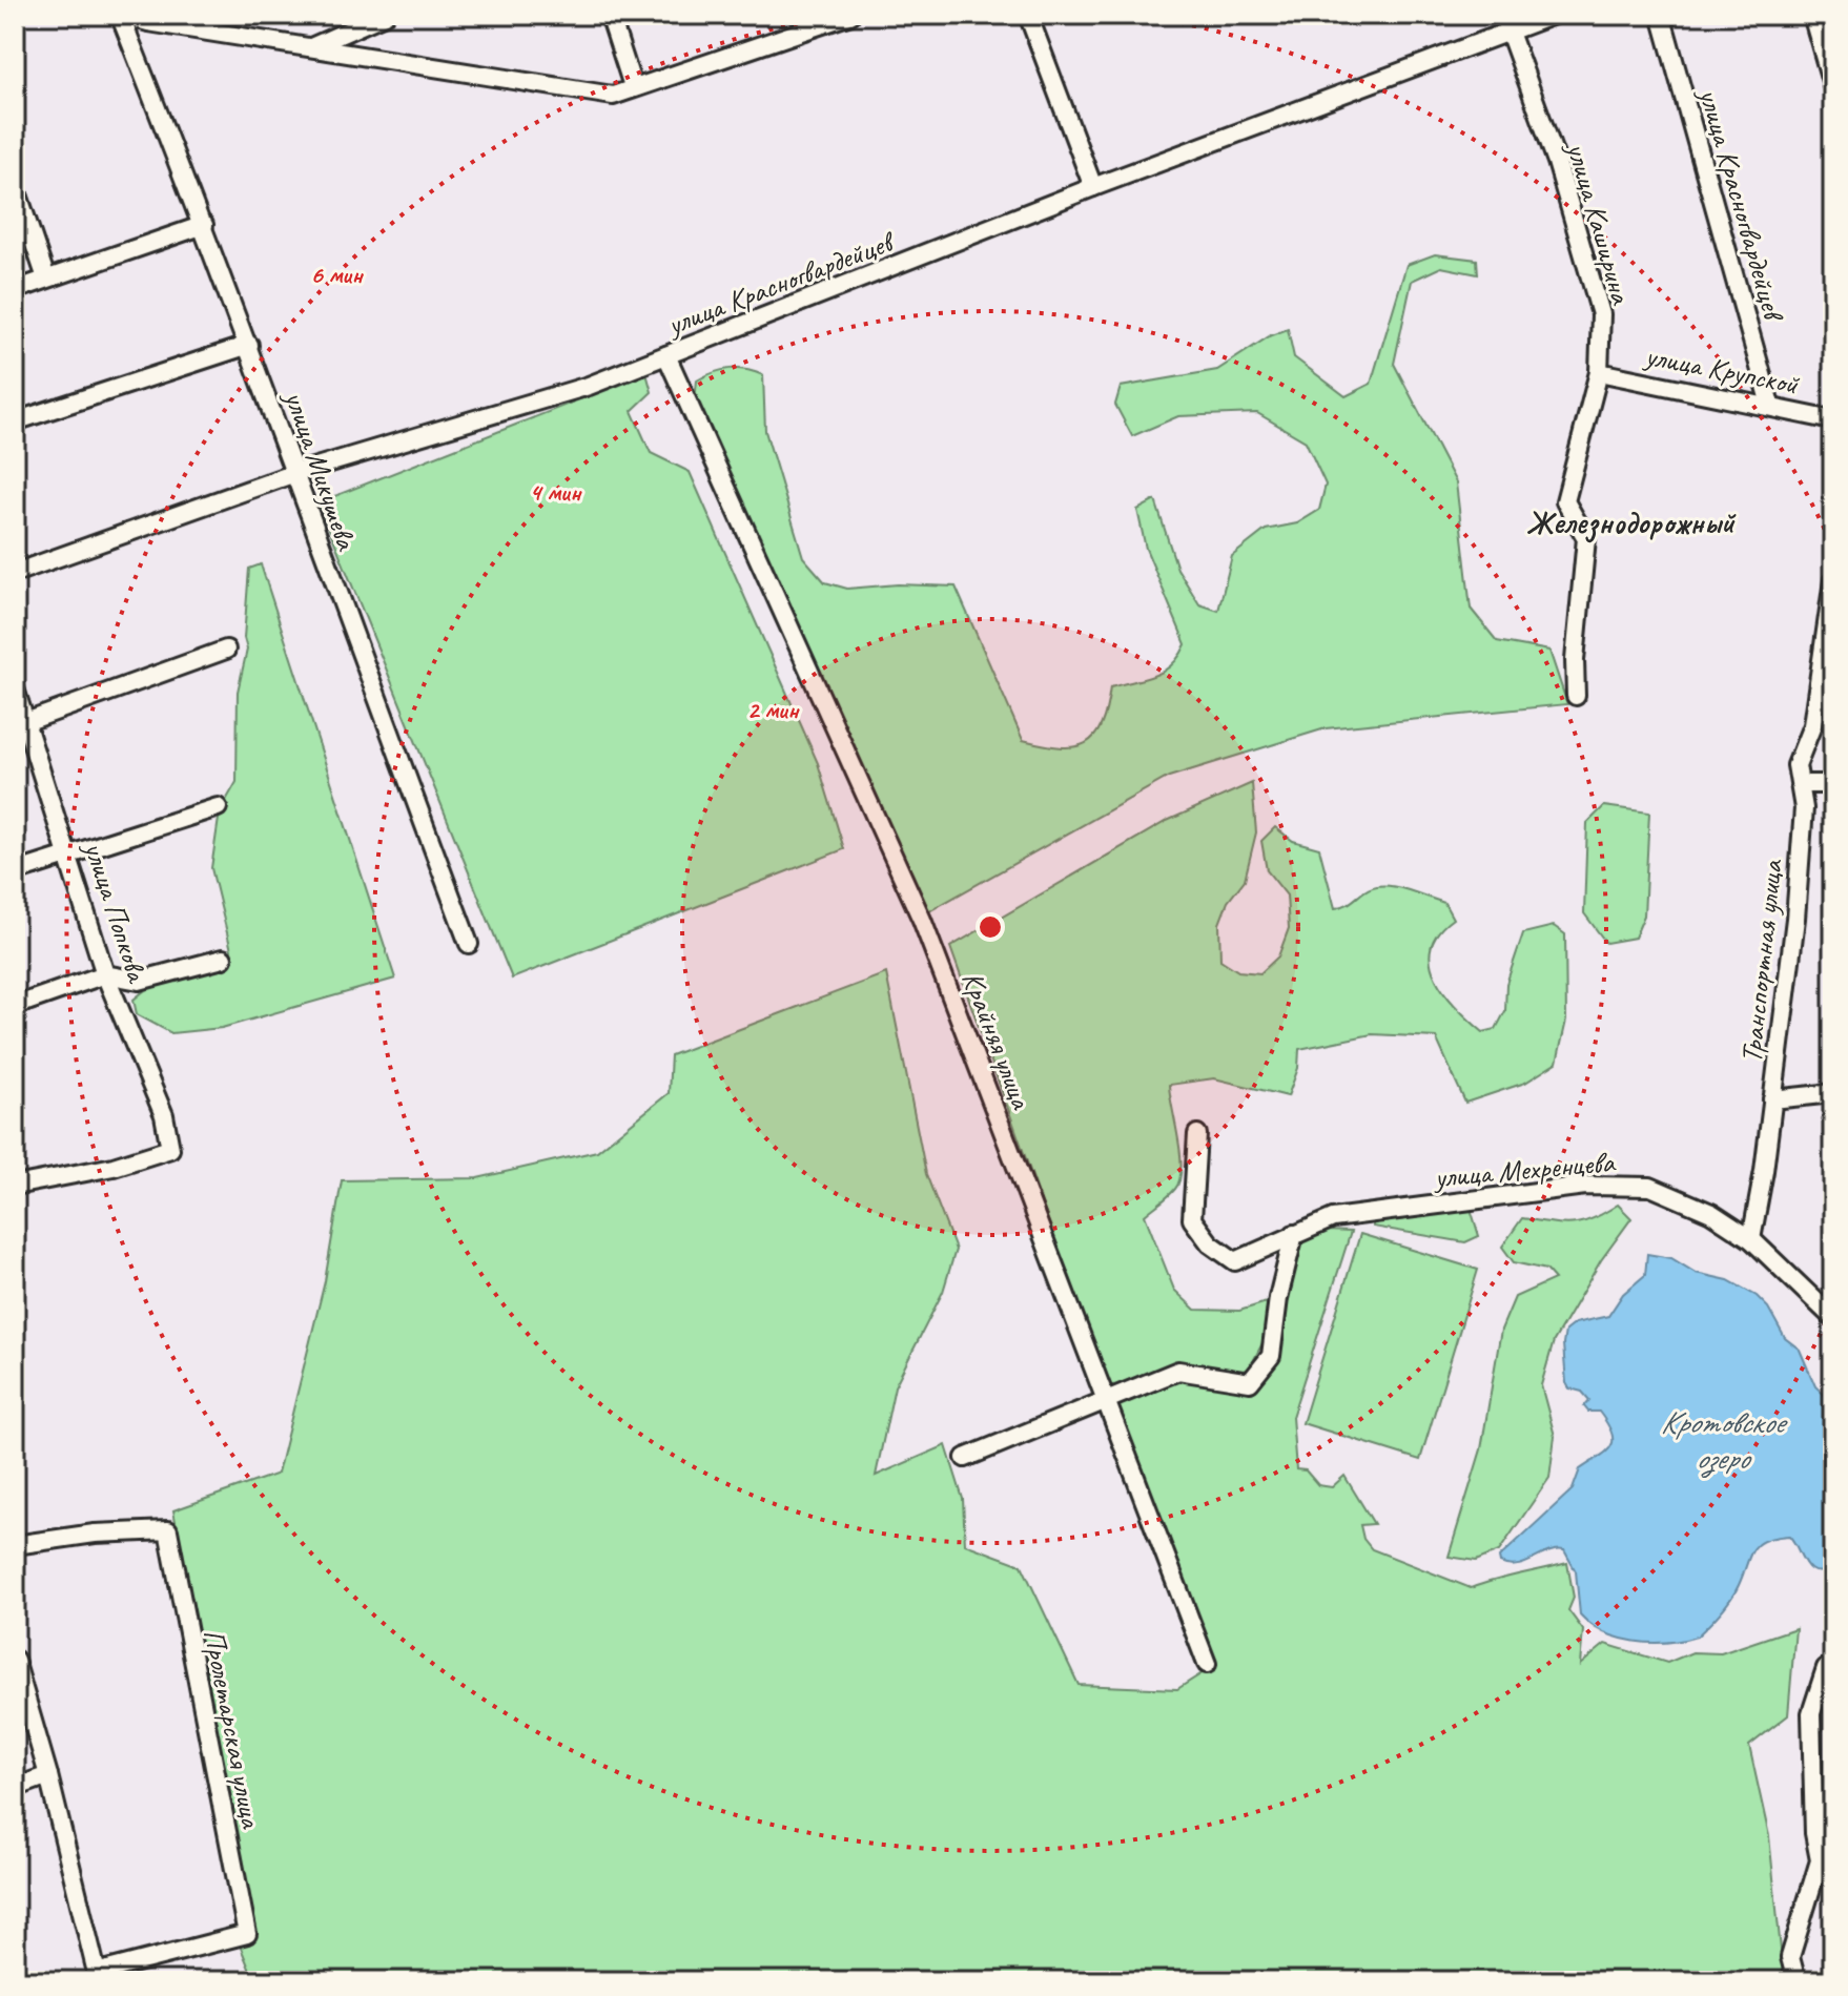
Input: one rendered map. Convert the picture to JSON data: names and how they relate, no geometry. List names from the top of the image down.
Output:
{
  "streets": {
    "street": [
      "улица Красногвардейцев",
      "улица Каширина",
      "улица Крупской",
      "улица Микушева",
      "улица Попкова",
      "Транспортная улица",
      "Крайняя улица",
      "улица Мехренцева",
      "Пролетарская улица"
    ]
  },
  "crossings": [
    ["улица Красногвардейцев", "улица Каширина"],
    ["улица Красногвардейцев", "улица Крупской"],
    ["улица Красногвардейцев", "улица Микушева"],
    ["улица Красногвардейцев", "Крайняя улица"],
    ["улица Каширина", "улица Крупской"],
    ["Транспортная улица", "улица Мехренцева"]
  ],
  "districts": ["Железнодорожный"],
  "water": ["Кротовское озеро"],
  "rings": ["6 мин", "4 мин", "2 мин"]
}
